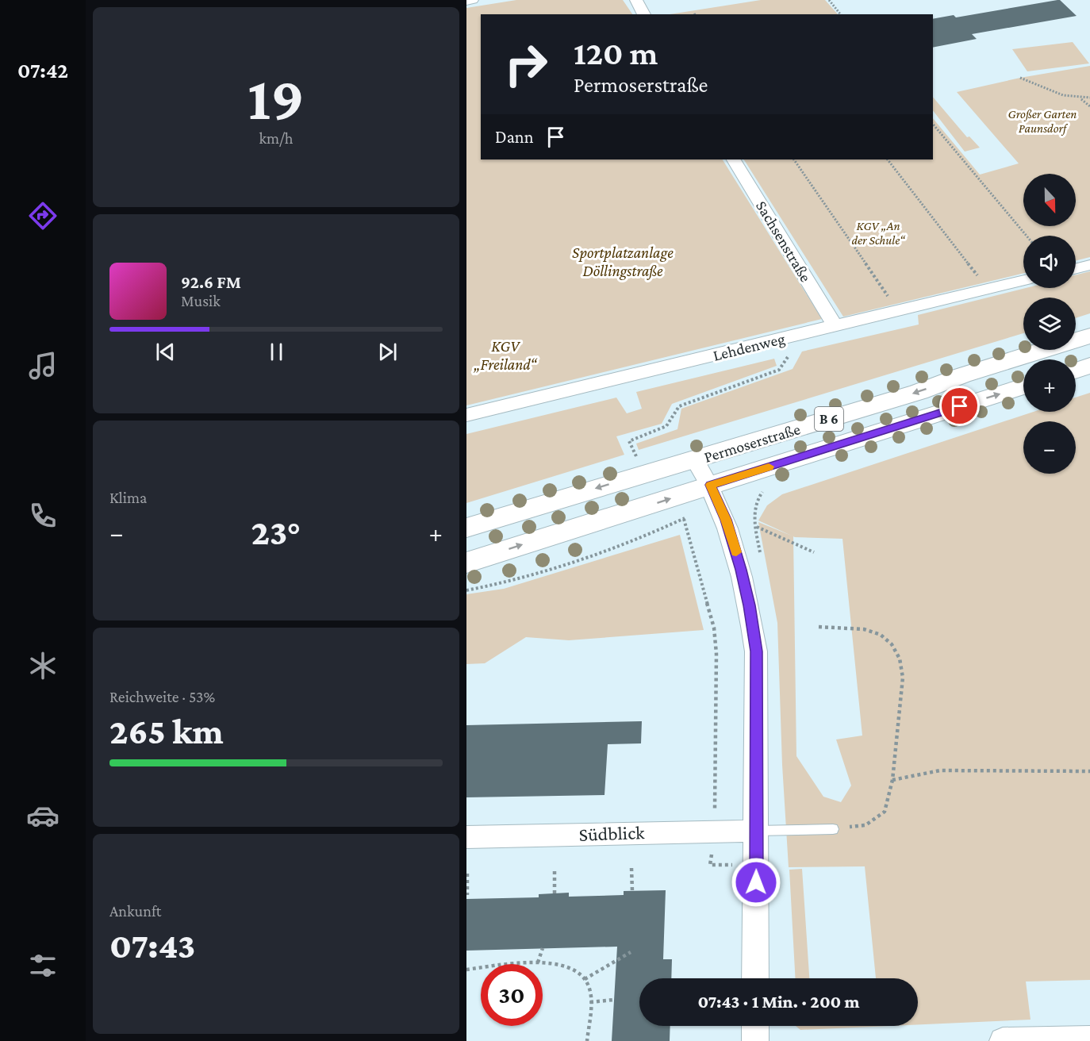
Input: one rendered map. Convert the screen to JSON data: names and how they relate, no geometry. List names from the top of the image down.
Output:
{
  "streets": {
    "main road": ["B 6", "Permoserstraße"],
    "street": ["Sachsenstraße", "Lehdenweg", "Südblick"]
  },
  "crossings": [
    ["Sachsenstraße", "Lehdenweg"]
  ],
  "parks": [
    "Großer Garten Paunsdorf",
    "KGV „An der Schule“",
    "Sportplatzanlage Döllingstraße",
    "KGV „Freiland“"
  ],
  "north": "bottom",
  "page": {
    "tabs": "07:42",
    "tile": [
      ["19", "km/h"],
      "Klima",
      ["Reichweite · 53%", "265 km"],
      ["Ankunft", "07:43"]
    ],
    "turn": ["120 m", "Permoserstraße"],
    "then": "Dann",
    "map_buttons": ["+", "−"],
    "song": ["92.6 FM", "Musik"],
    "heat": ["−", "23°", "+"],
    "limit": "30",
    "trip": "07:43 · 1 Min. · 200 m"
  }
}
